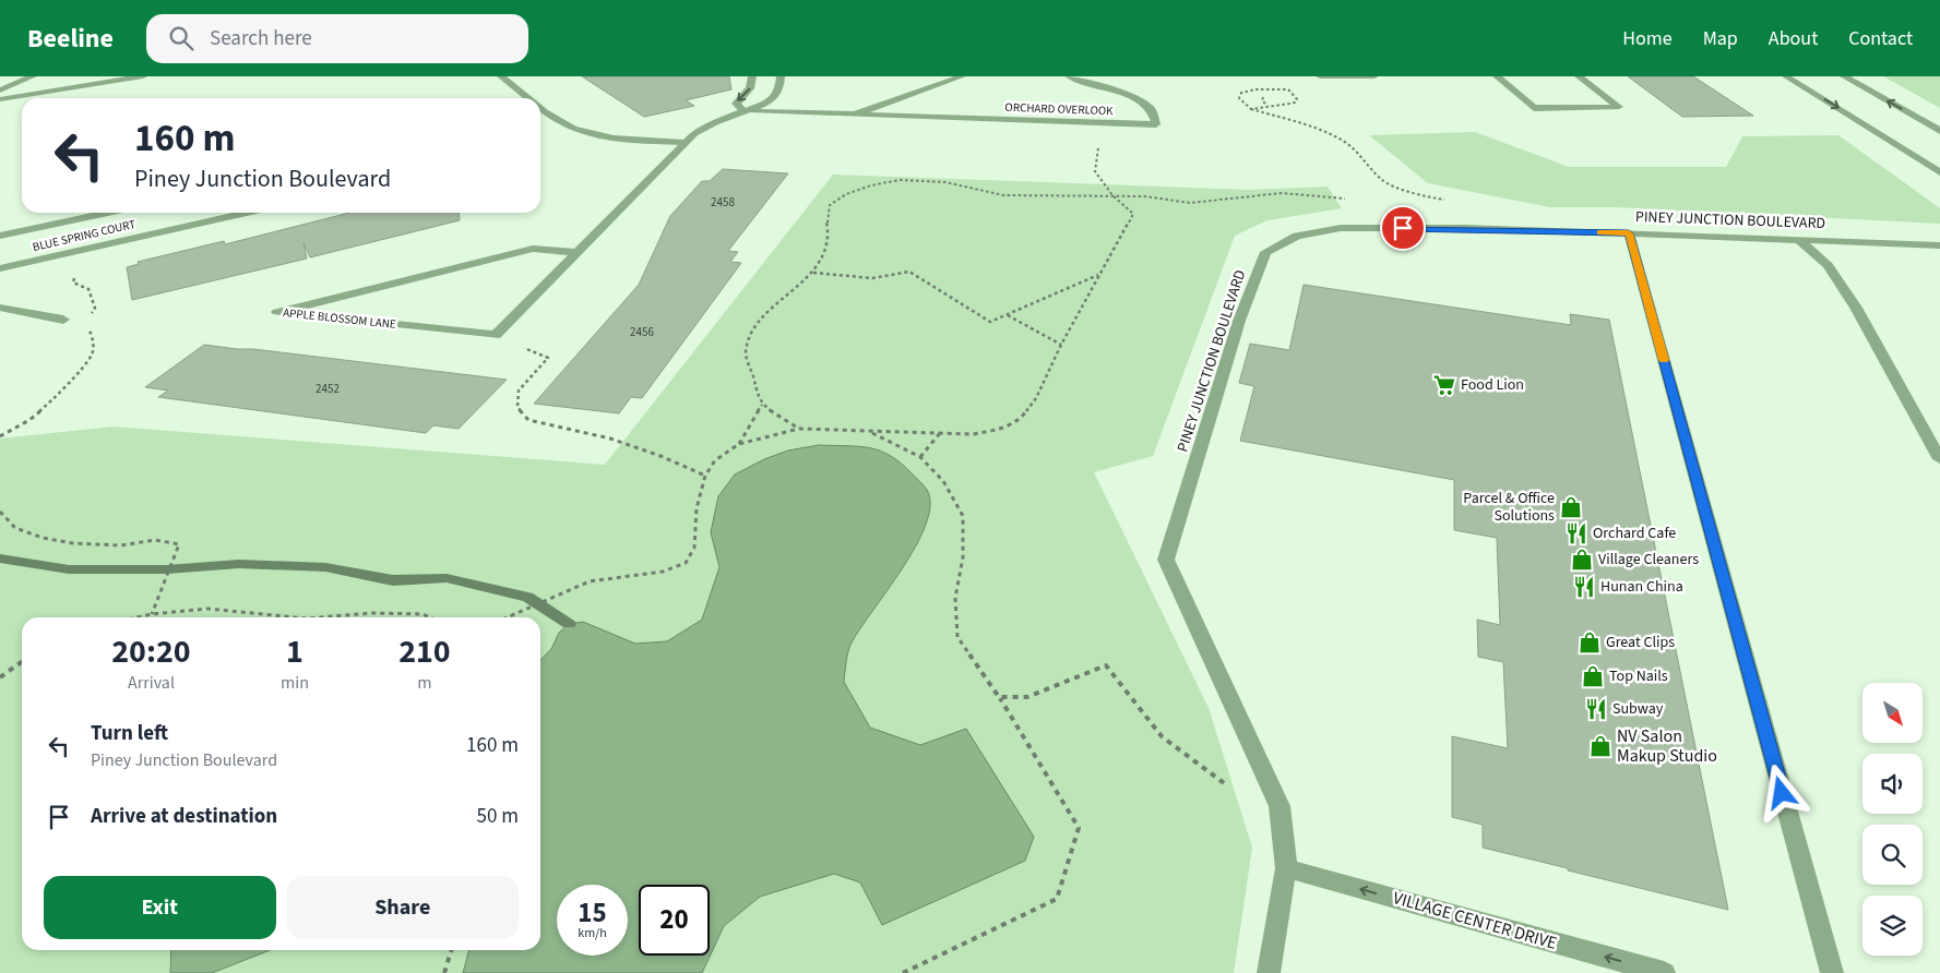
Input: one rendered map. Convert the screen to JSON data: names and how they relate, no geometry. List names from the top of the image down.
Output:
{
  "streets": {
    "street": [
      "ORCHARD OVERLOOK",
      "PINEY JUNCTION BOULEVARD",
      "BLUE SPRING COURT",
      "APPLE BLOSSOM LANE",
      "VILLAGE CENTER DRIVE"
    ]
  },
  "crossings": [
    ["PINEY JUNCTION BOULEVARD", "VILLAGE CENTER DRIVE"]
  ],
  "one_way": ["VILLAGE CENTER DRIVE"],
  "places": {
    "supermarket": ["Food Lion"],
    "shop": [
      "Parcel & Office Solutions",
      "Village Cleaners",
      "Great Clips",
      "Top Nails",
      "NV Salon Makup Studio"
    ],
    "restaurant": ["Orchard Cafe", "Hunan China", "Subway"]
  },
  "house_numbers": ["2458", "2456", "2452"],
  "north": "bottom right",
  "page": {
    "header": "Beeline",
    "search": "Search here",
    "nav": [
      "Home",
      "Map",
      "About",
      "Contact"
    ],
    "turn": ["160 m", "Piney Junction Boulevard"],
    "eta": [
      "20:20",
      "Arrival",
      "1",
      "min",
      "210",
      "m"
    ],
    "list": [
      {
        "name": "Turn left",
        "note": "Piney Junction Boulevard",
        "value": "160 m"
      },
      {
        "name": "Arrive at destination",
        "value": "50 m"
      }
    ],
    "buttons": ["Exit", "Share"],
    "speed": "15 km/h",
    "limit": "20"
  }
}
